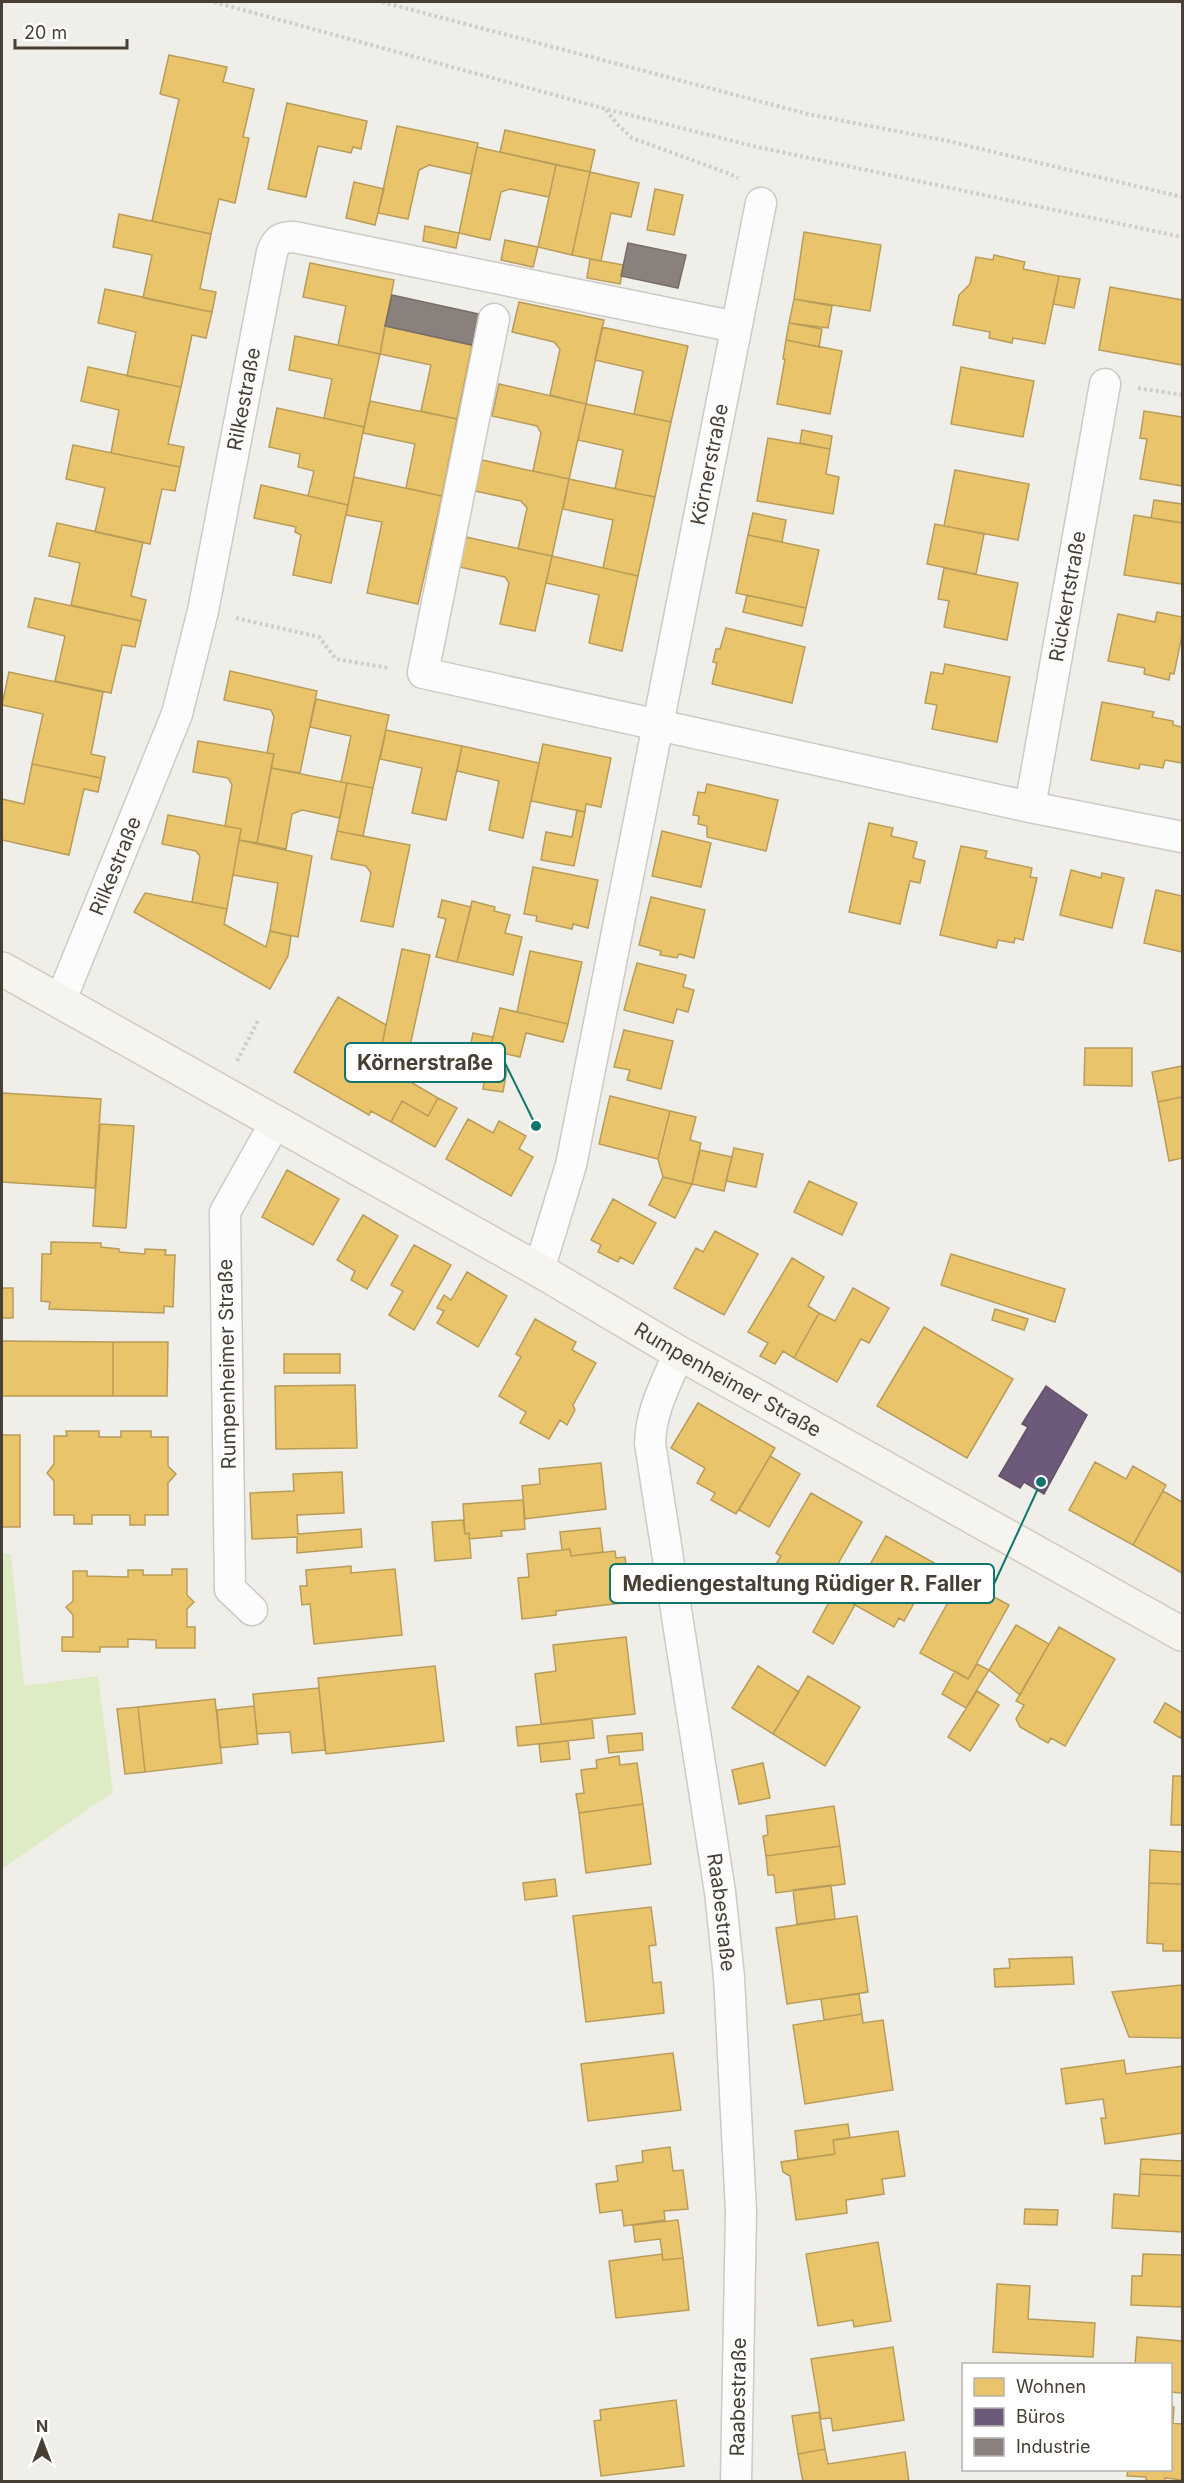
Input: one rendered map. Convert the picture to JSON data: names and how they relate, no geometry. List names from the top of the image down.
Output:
{
  "streets": {
    "street": [
      "Rilkestraße",
      "Körnerstraße",
      "Rückertstraße",
      "Rumpenheimer Straße",
      "Raabestraße"
    ]
  },
  "crossings": [
    ["Rilkestraße", "Körnerstraße"],
    ["Rilkestraße", "Rumpenheimer Straße"],
    ["Körnerstraße", "Rumpenheimer Straße"],
    ["Rumpenheimer Straße", "Raabestraße"]
  ],
  "places": ["Körnerstraße", "Mediengestaltung Rüdiger R. Faller"],
  "legend": ["Wohnen", "Büros", "Industrie"],
  "scale_bar": "20 m",
  "north": "top"
}
